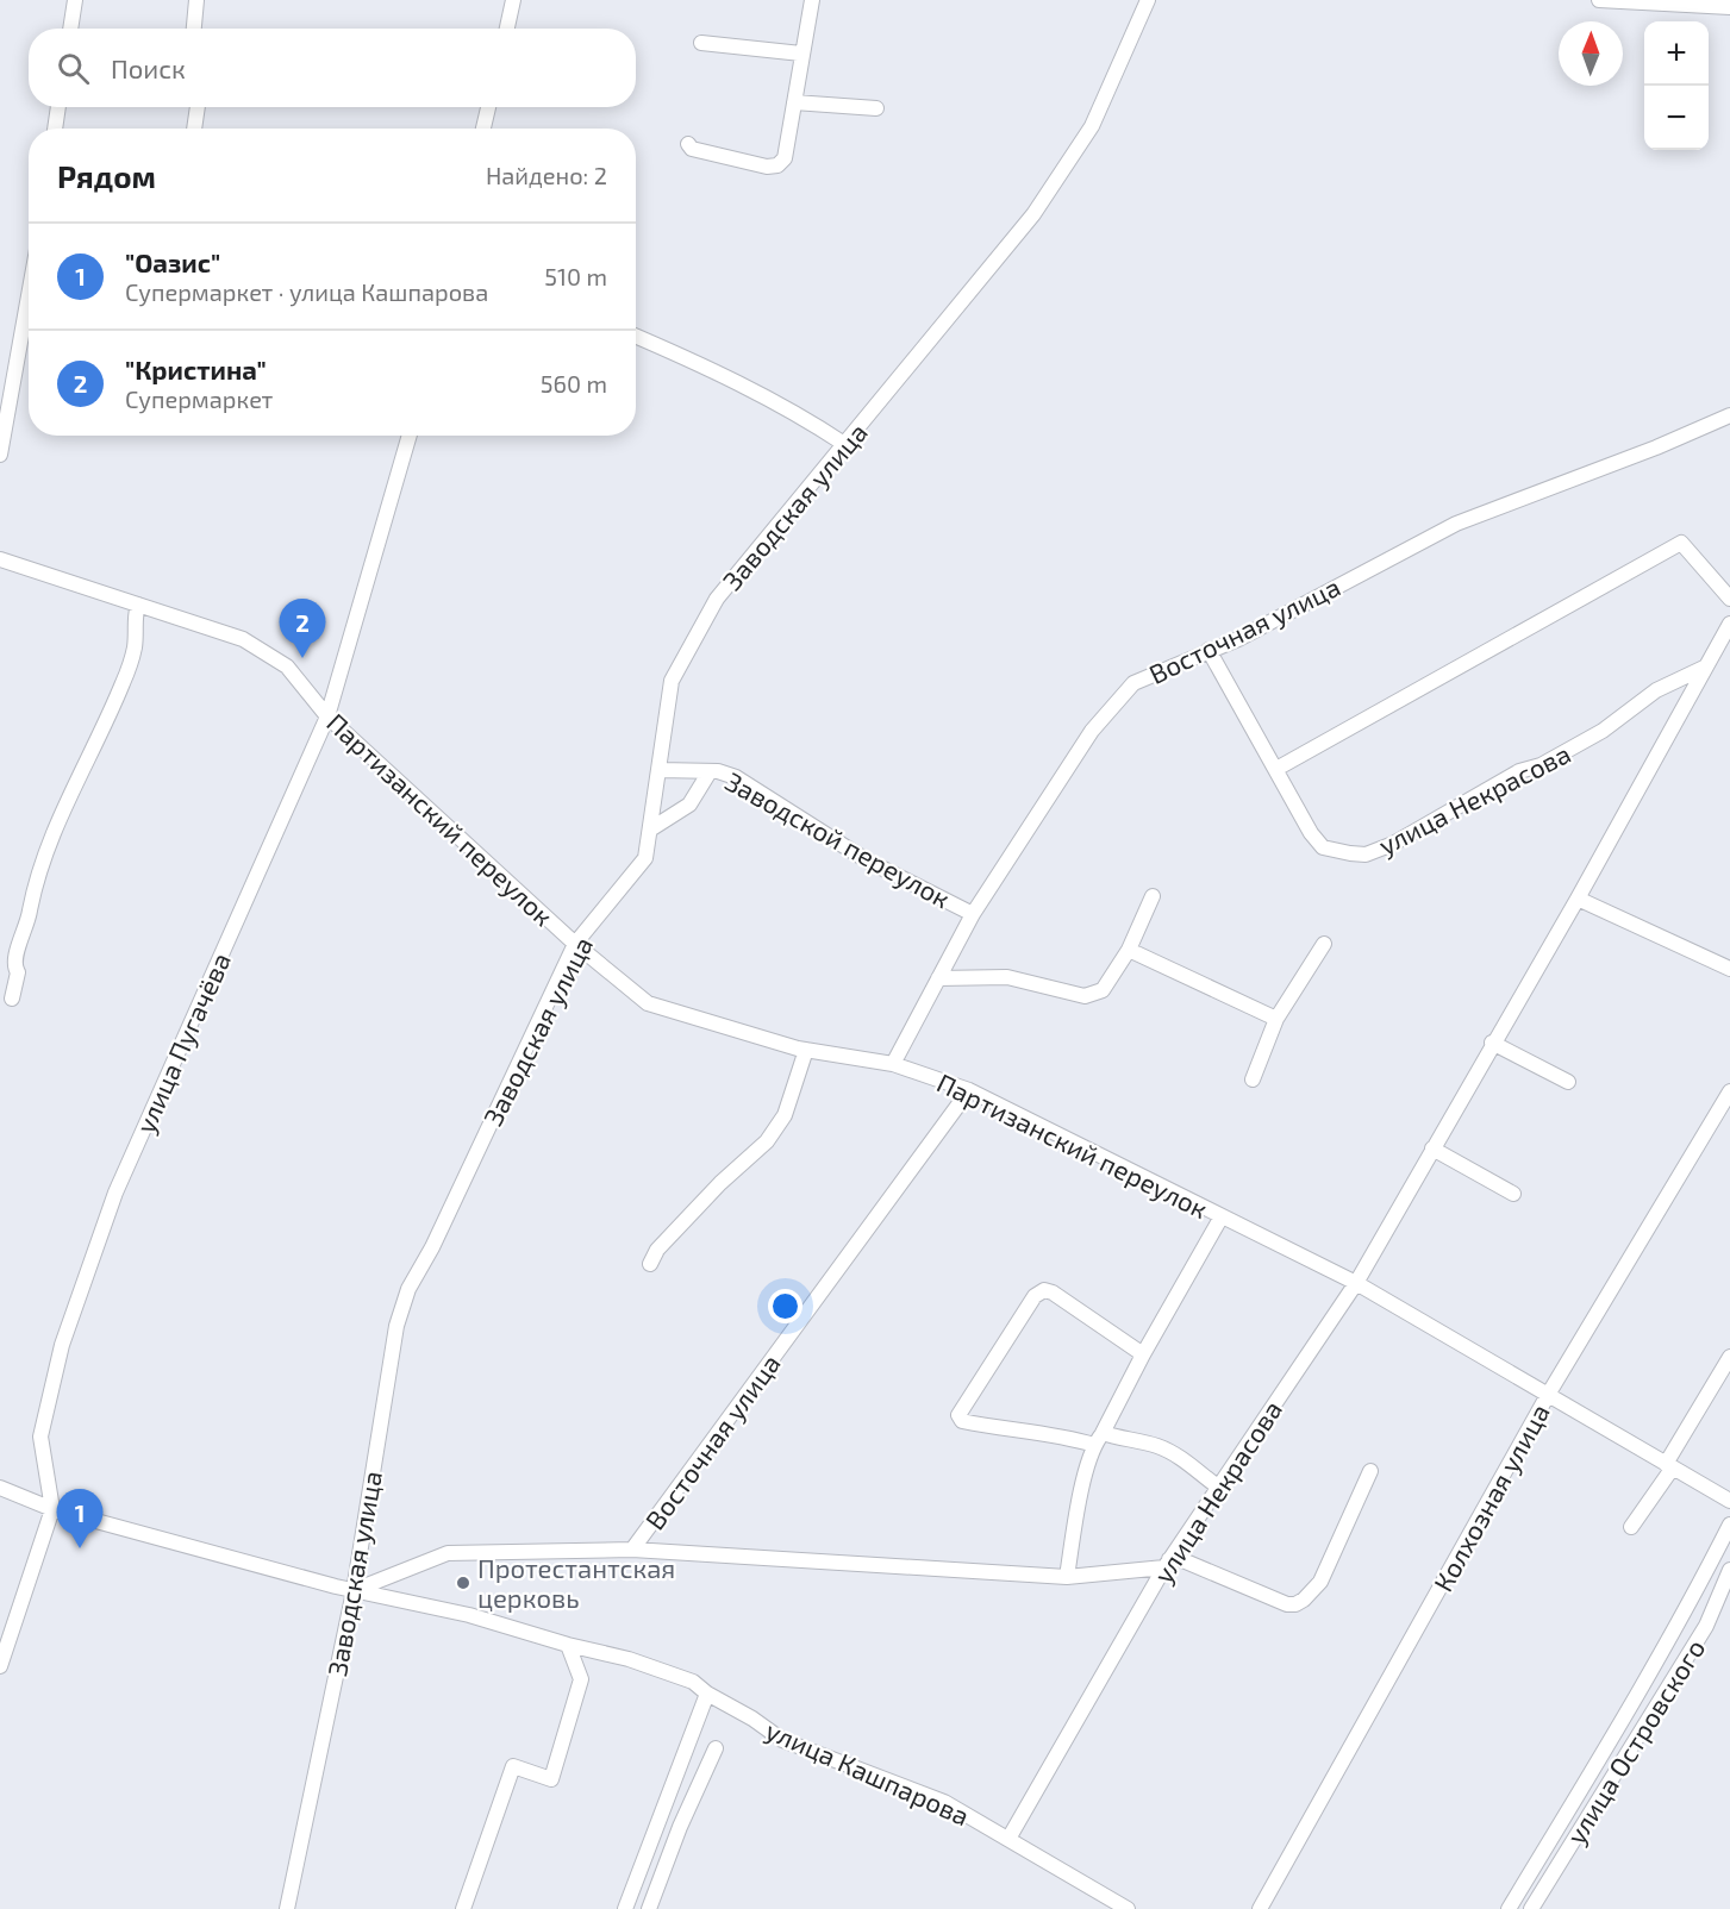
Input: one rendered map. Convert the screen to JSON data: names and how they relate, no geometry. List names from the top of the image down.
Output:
{
  "streets": {
    "street": [
      "Заводская улица",
      "Восточная улица",
      "улица Некрасова",
      "Партизанский переулок",
      "Заводской переулок",
      "улица Пугачёва",
      "Колхозная улица",
      "улица Островского",
      "улица Кашпарова"
    ]
  },
  "crossings": [
    ["Заводская улица", "Партизанский переулок"],
    ["Заводская улица", "Заводской переулок"],
    ["Заводская улица", "улица Кашпарова"],
    ["Восточная улица", "улица Некрасова"],
    ["Восточная улица", "Партизанский переулок"],
    ["Восточная улица", "Заводской переулок"],
    ["улица Некрасова", "Партизанский переулок"],
    ["улица Некрасова", "улица Кашпарова"],
    ["Партизанский переулок", "улица Пугачёва"],
    ["Партизанский переулок", "Колхозная улица"],
    ["улица Пугачёва", "улица Кашпарова"]
  ],
  "places": ["Протестантская церковь"],
  "north": "top",
  "page": {
    "map_buttons": ["+", "−"],
    "search": "Поиск",
    "heading": ["Рядом", "Найдено: 2"],
    "list": [
      {
        "mark": "1",
        "name": "\"Оазис\"",
        "note": "Супермаркет · улица Кашпарова",
        "value": "510 m"
      },
      {
        "mark": "2",
        "name": "\"Кристина\"",
        "note": "Супермаркет",
        "value": "560 m"
      }
    ],
    "pins": ["2", "1"]
  }
}
